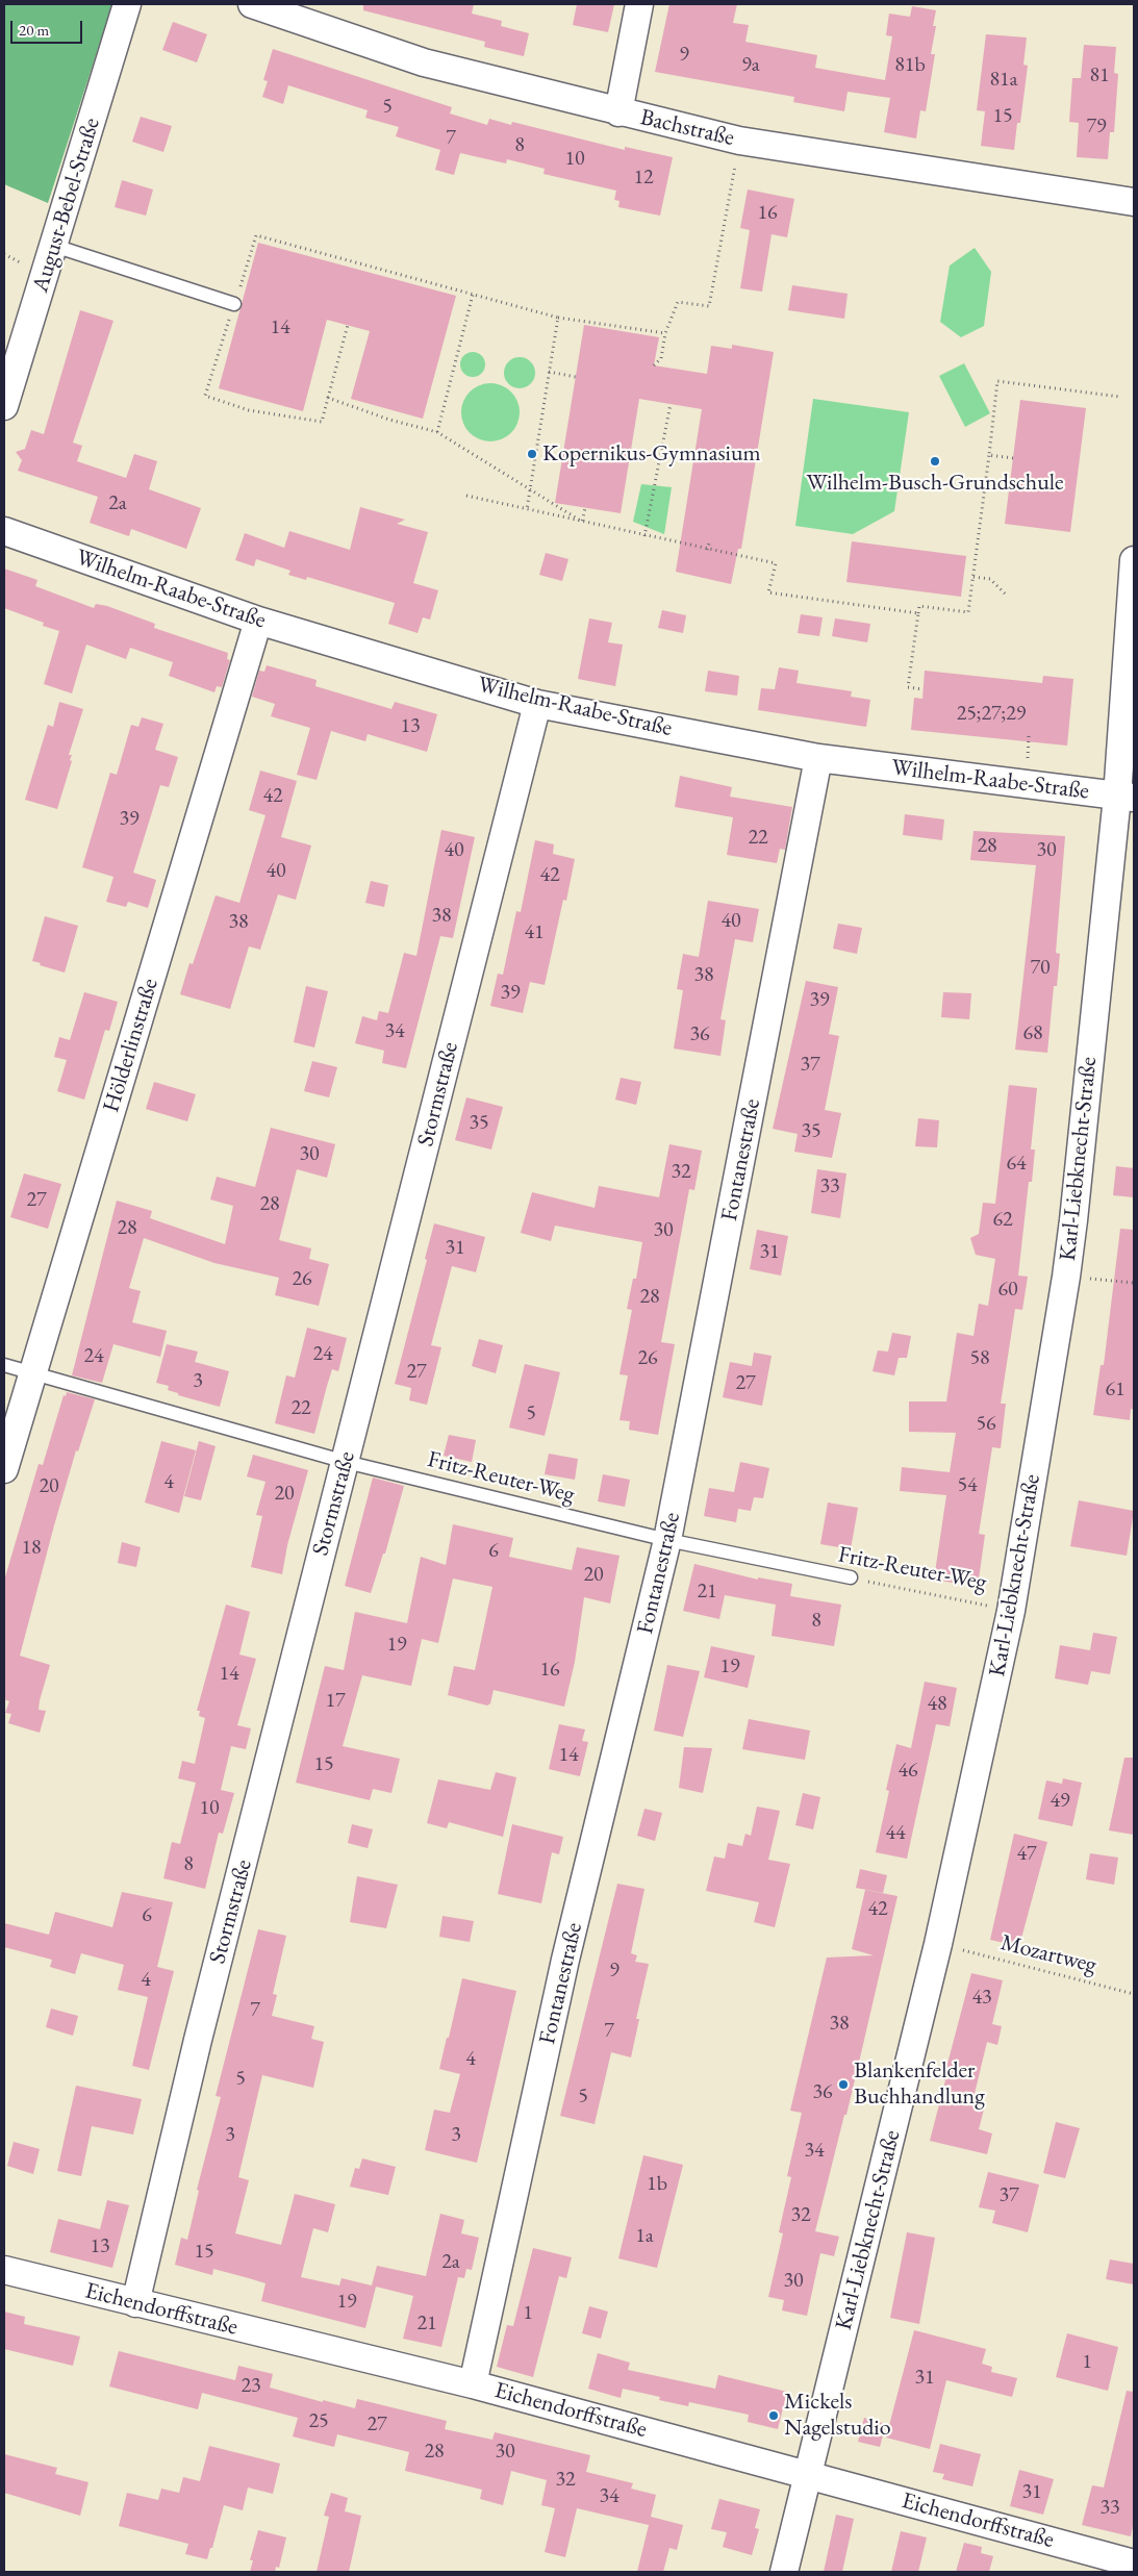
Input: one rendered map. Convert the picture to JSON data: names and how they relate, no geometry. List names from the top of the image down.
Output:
{
  "streets": {
    "street": [
      "Bachstraße",
      "August-Bebel-Straße",
      "Wilhelm-Raabe-Straße",
      "Hölderlinstraße",
      "Stormstraße",
      "Karl-Liebknecht-Straße",
      "Fontanestraße",
      "Eichendorffstraße"
    ],
    "lane": ["Fritz-Reuter-Weg"],
    "path": ["Mozartweg"]
  },
  "crossings": [
    ["Wilhelm-Raabe-Straße", "Hölderlinstraße"],
    ["Wilhelm-Raabe-Straße", "Stormstraße"],
    ["Wilhelm-Raabe-Straße", "Karl-Liebknecht-Straße"],
    ["Wilhelm-Raabe-Straße", "Fontanestraße"],
    ["Hölderlinstraße", "Fritz-Reuter-Weg"],
    ["Stormstraße", "Fritz-Reuter-Weg"],
    ["Stormstraße", "Eichendorffstraße"],
    ["Karl-Liebknecht-Straße", "Eichendorffstraße"],
    ["Fontanestraße", "Fritz-Reuter-Weg"],
    ["Fontanestraße", "Eichendorffstraße"]
  ],
  "places": [
    "Kopernikus-Gymnasium",
    "Wilhelm-Busch-Grundschule",
    "Blankenfelder Buchhandlung",
    "Mickels Nagelstudio"
  ],
  "house_numbers": [
    "9",
    "9a",
    "81b",
    "81",
    "81a",
    "5",
    "15",
    "79",
    "7",
    "8",
    "10",
    "12",
    "16",
    "14",
    "2a",
    "25;27;29",
    "13",
    "42",
    "39",
    "22",
    "28",
    "40",
    "30",
    "40",
    "42",
    "38",
    "40",
    "38",
    "41",
    "70",
    "38",
    "39",
    "39",
    "34",
    "68",
    "36",
    "37",
    "35",
    "35",
    "30",
    "64",
    "32",
    "33",
    "27",
    "28",
    "62",
    "28",
    "30",
    "31",
    "31",
    "26",
    "60",
    "28",
    "24",
    "24",
    "26",
    "58",
    "27",
    "3",
    "27",
    "61",
    "22",
    "5",
    "56",
    "4",
    "54",
    "20",
    "20",
    "18",
    "6",
    "20",
    "21",
    "8",
    "19",
    "19",
    "16",
    "14",
    "17",
    "48",
    "14",
    "15",
    "46",
    "49",
    "10",
    "44",
    "47",
    "8",
    "42",
    "6",
    "9",
    "4",
    "43",
    "7",
    "38",
    "7",
    "4",
    "5",
    "36",
    "5",
    "3",
    "3",
    "34",
    "1b",
    "37",
    "32",
    "1a",
    "13",
    "15",
    "2a",
    "30",
    "19",
    "1",
    "21",
    "1",
    "31",
    "23",
    "25",
    "27",
    "28",
    "30",
    "32",
    "31",
    "34",
    "33"
  ],
  "scale_bar": "20 m"
}
